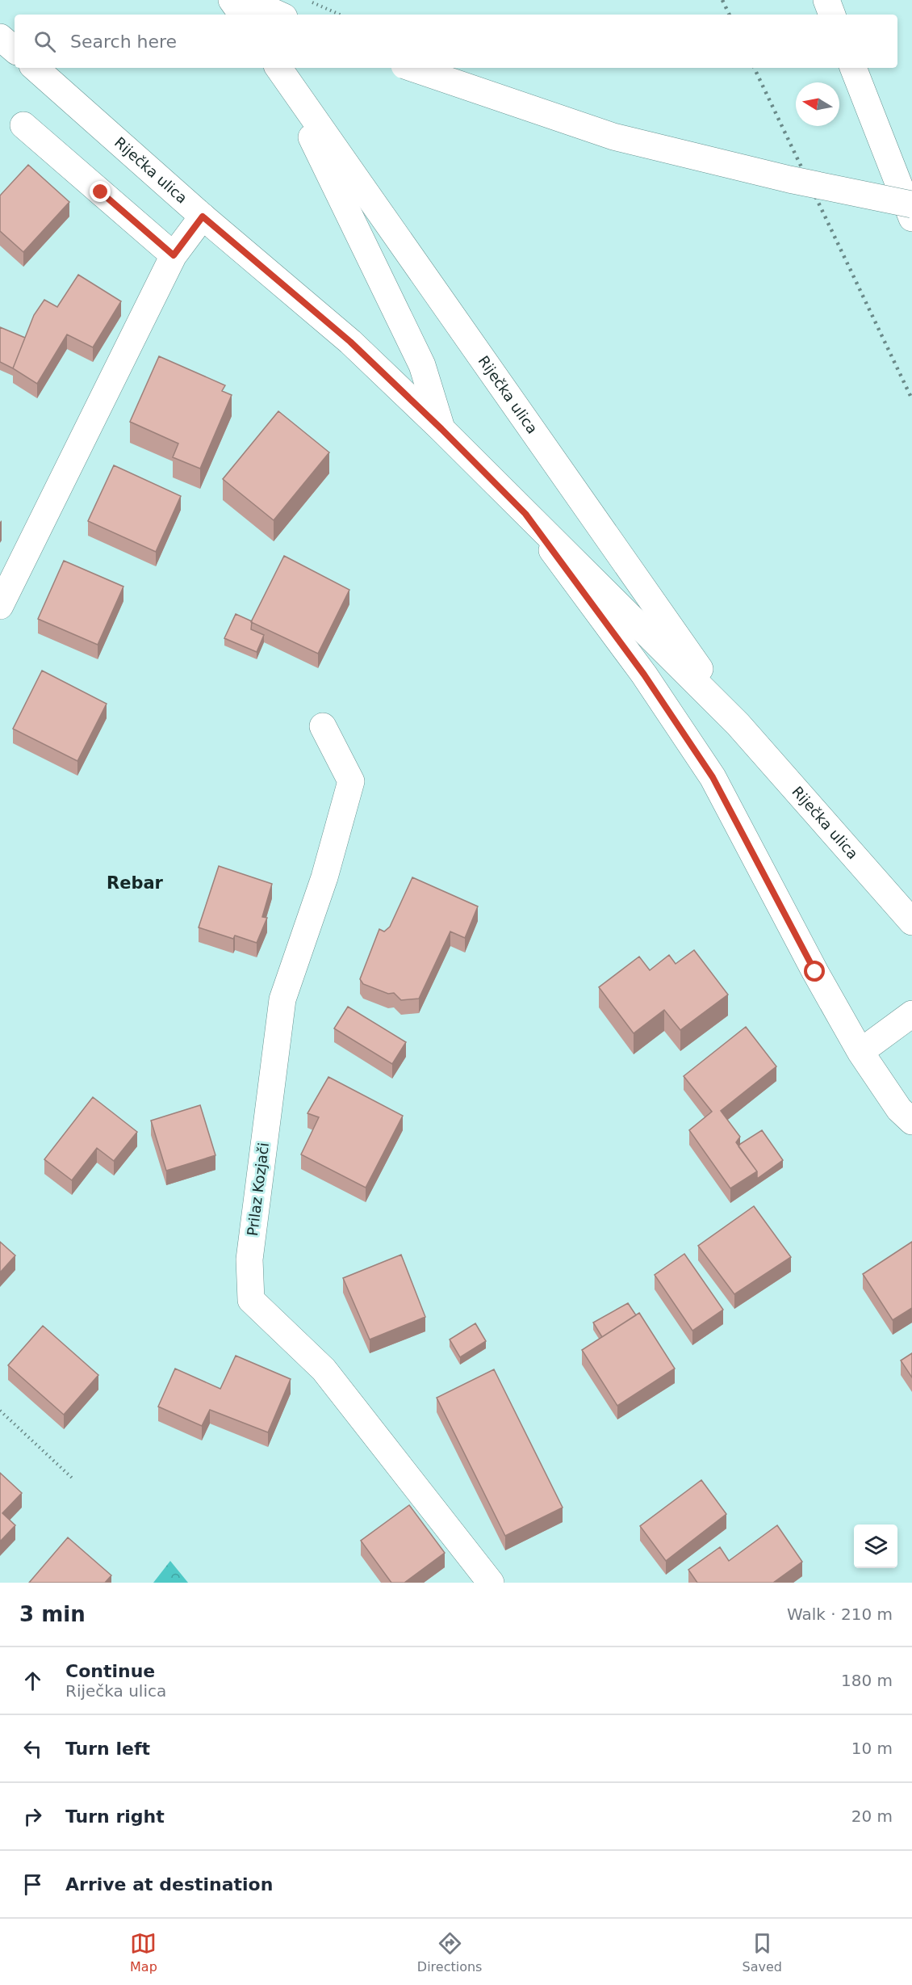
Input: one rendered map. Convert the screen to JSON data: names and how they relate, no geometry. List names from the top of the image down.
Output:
{
  "streets": {
    "street": ["Riječka ulica", "Prilaz Kozjači"]
  },
  "districts": ["Rebar"],
  "north": "left",
  "page": {
    "search": "Search here",
    "heading": ["3 min", "Walk · 210 m"],
    "list": [
      ["Continue", "Riječka ulica", "180 m"],
      ["Turn left", "10 m"],
      ["Turn right", "20 m"],
      "Arrive at destination"
    ],
    "nav": ["Map", "Directions", "Saved"]
  }
}
